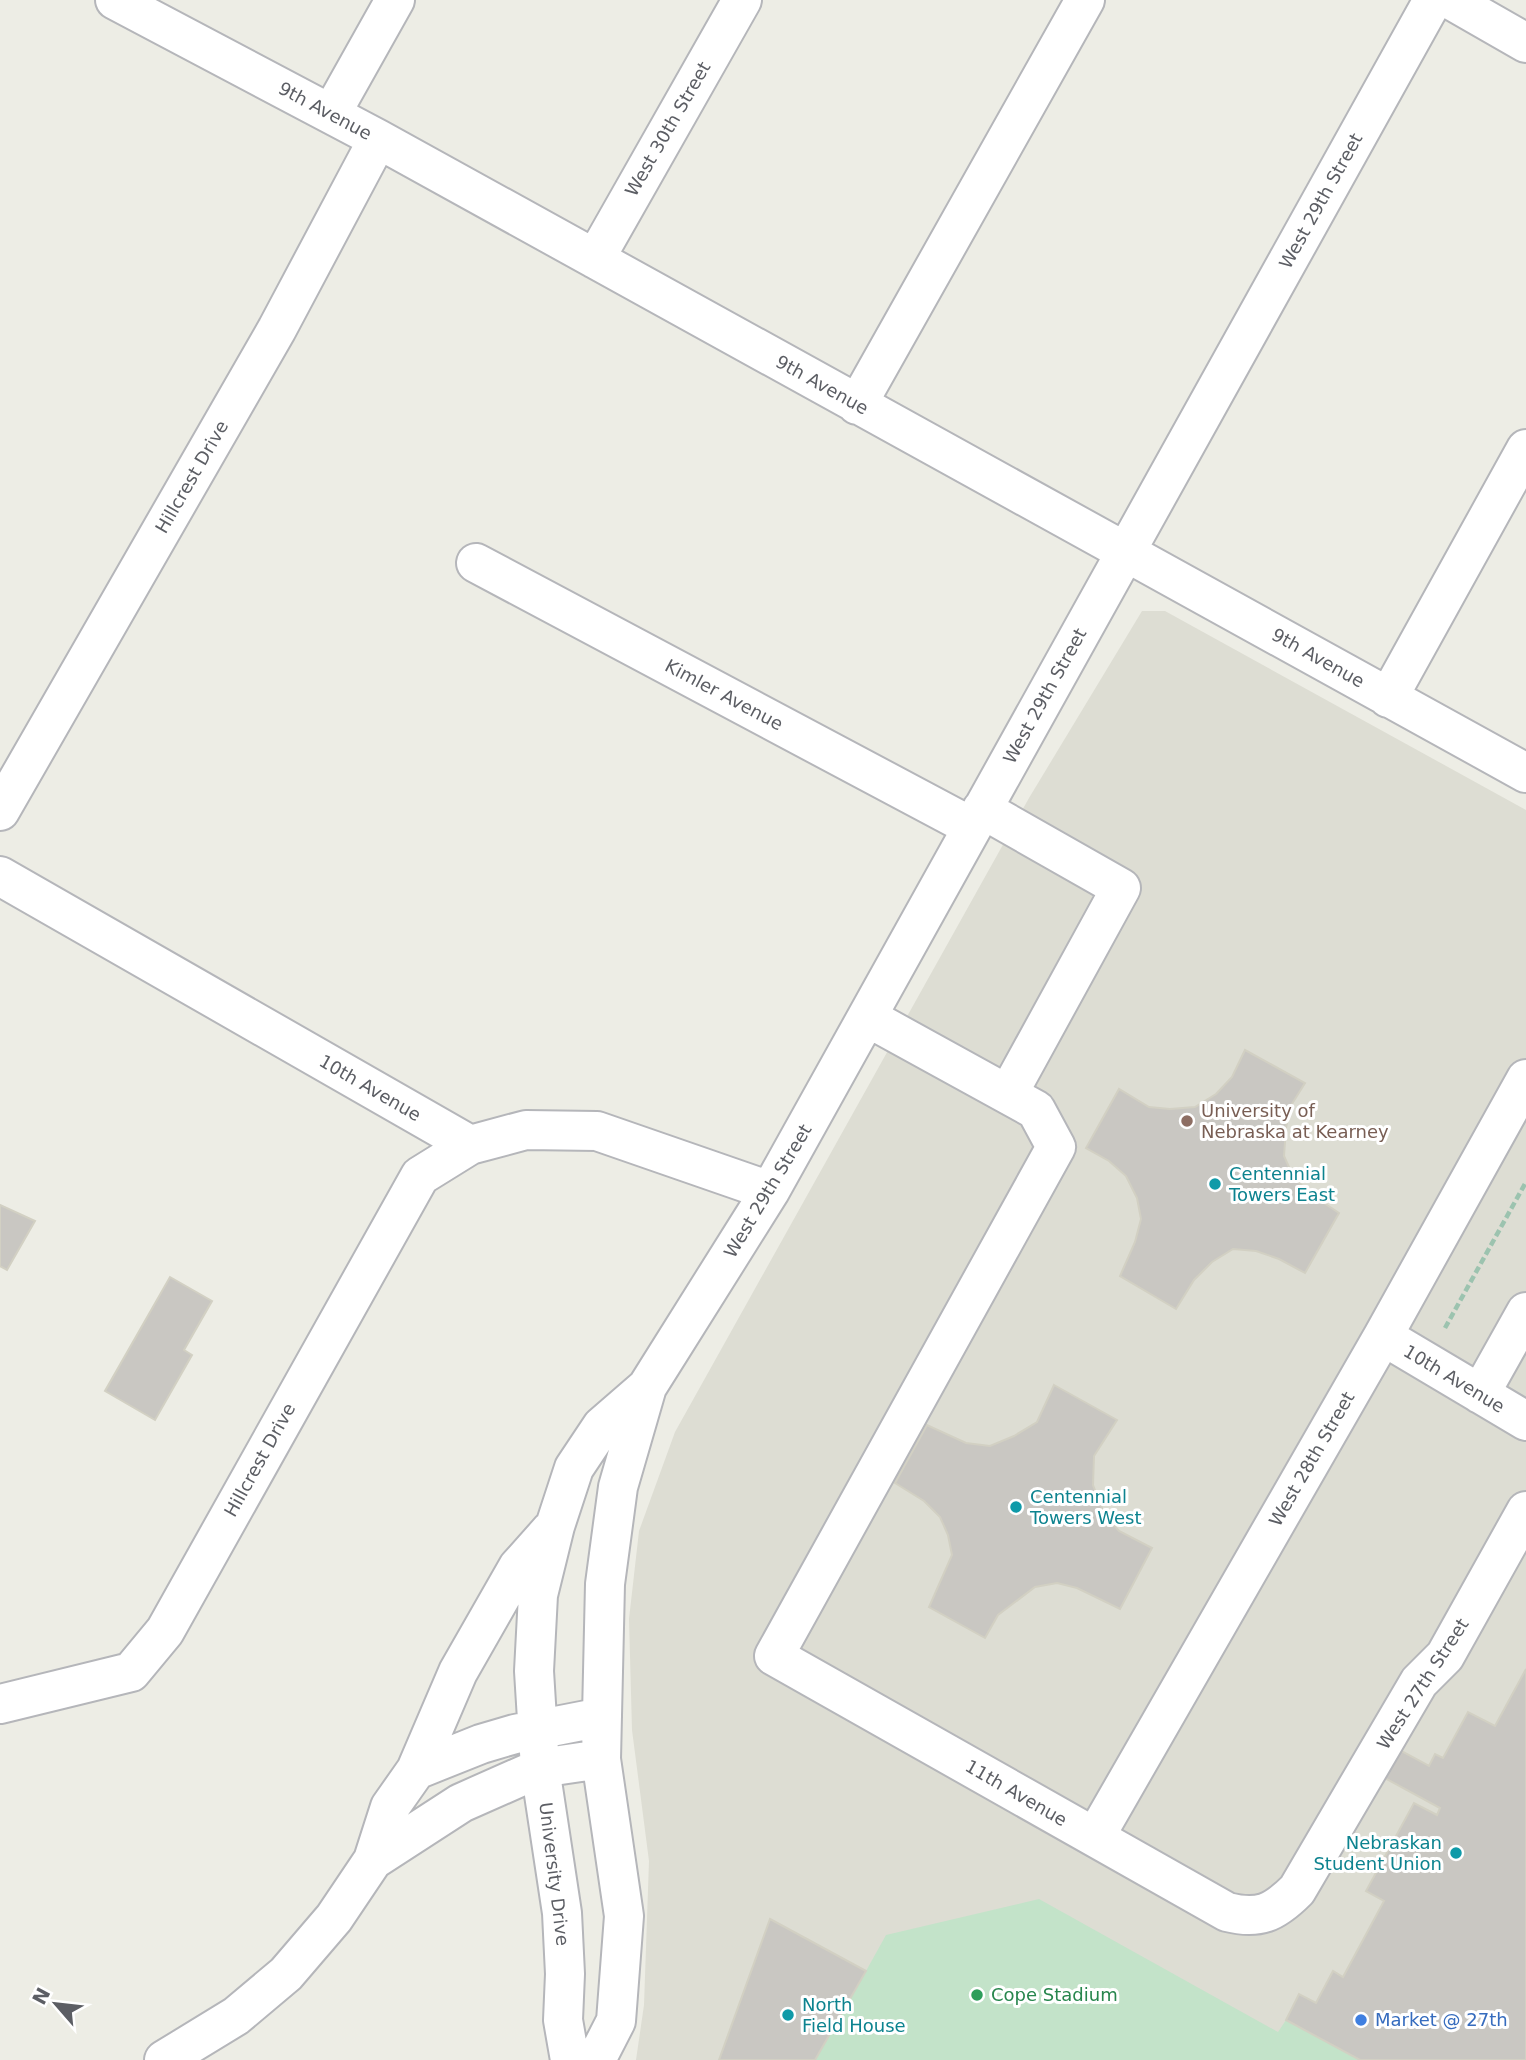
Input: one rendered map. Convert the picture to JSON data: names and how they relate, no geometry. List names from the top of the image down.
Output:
{
  "streets": {
    "street": [
      "9th Avenue",
      "West 30th Street",
      "West 29th Street",
      "Hillcrest Drive",
      "Kimler Avenue",
      "10th Avenue",
      "West 28th Street",
      "West 27th Street",
      "11th Avenue",
      "University Drive"
    ]
  },
  "crossings": [
    ["9th Avenue", "West 30th Street"],
    ["9th Avenue", "West 29th Street"],
    ["9th Avenue", "Hillcrest Drive"],
    ["West 29th Street", "Kimler Avenue"],
    ["West 29th Street", "University Drive"],
    ["Hillcrest Drive", "10th Avenue"],
    ["Kimler Avenue", "11th Avenue"],
    ["10th Avenue", "West 28th Street"],
    ["West 28th Street", "11th Avenue"],
    ["West 27th Street", "11th Avenue"]
  ],
  "places": [
    "University of Nebraska at Kearney",
    "Centennial Towers East",
    "Centennial Towers West",
    "Nebraskan Student Union",
    "Cope Stadium",
    "North Field House",
    "Market @ 27th"
  ],
  "north": "top left"
}
